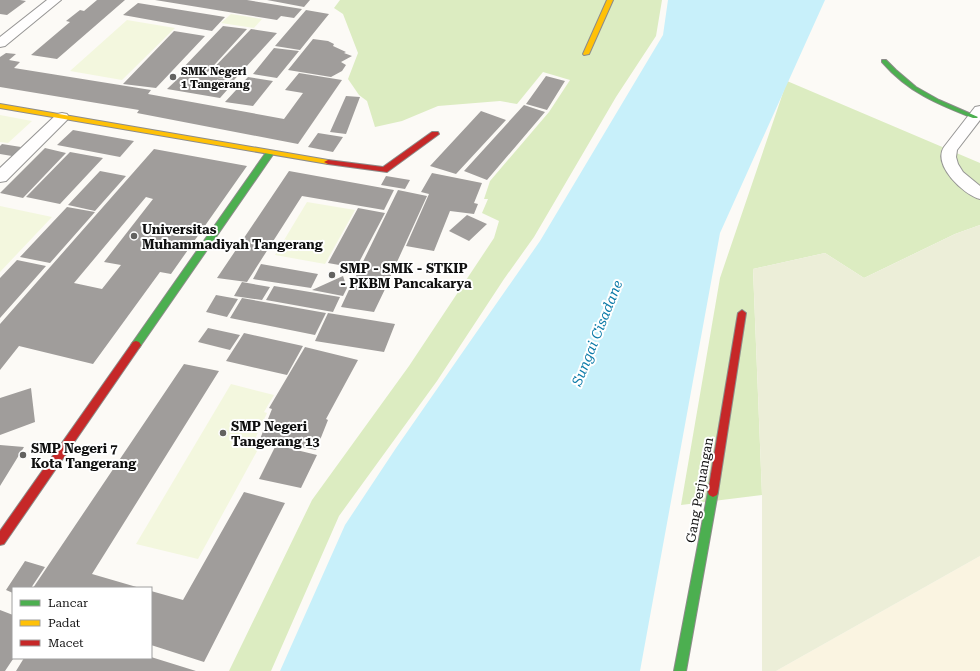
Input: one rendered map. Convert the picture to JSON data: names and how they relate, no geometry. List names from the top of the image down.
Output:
{
  "streets": {
    "street": ["Gang Perjuangan"]
  },
  "water": ["Sungai Cisadane"],
  "places": [
    "SMK Negeri 1 Tangerang",
    "Universitas Muhammadiyah Tangerang",
    "SMP - SMK - STKIP - PKBM Pancakarya",
    "SMP Negeri Tangerang 13",
    "SMP Negeri 7 Kota Tangerang"
  ],
  "legend": ["Lancar", "Padat", "Macet"]
}
